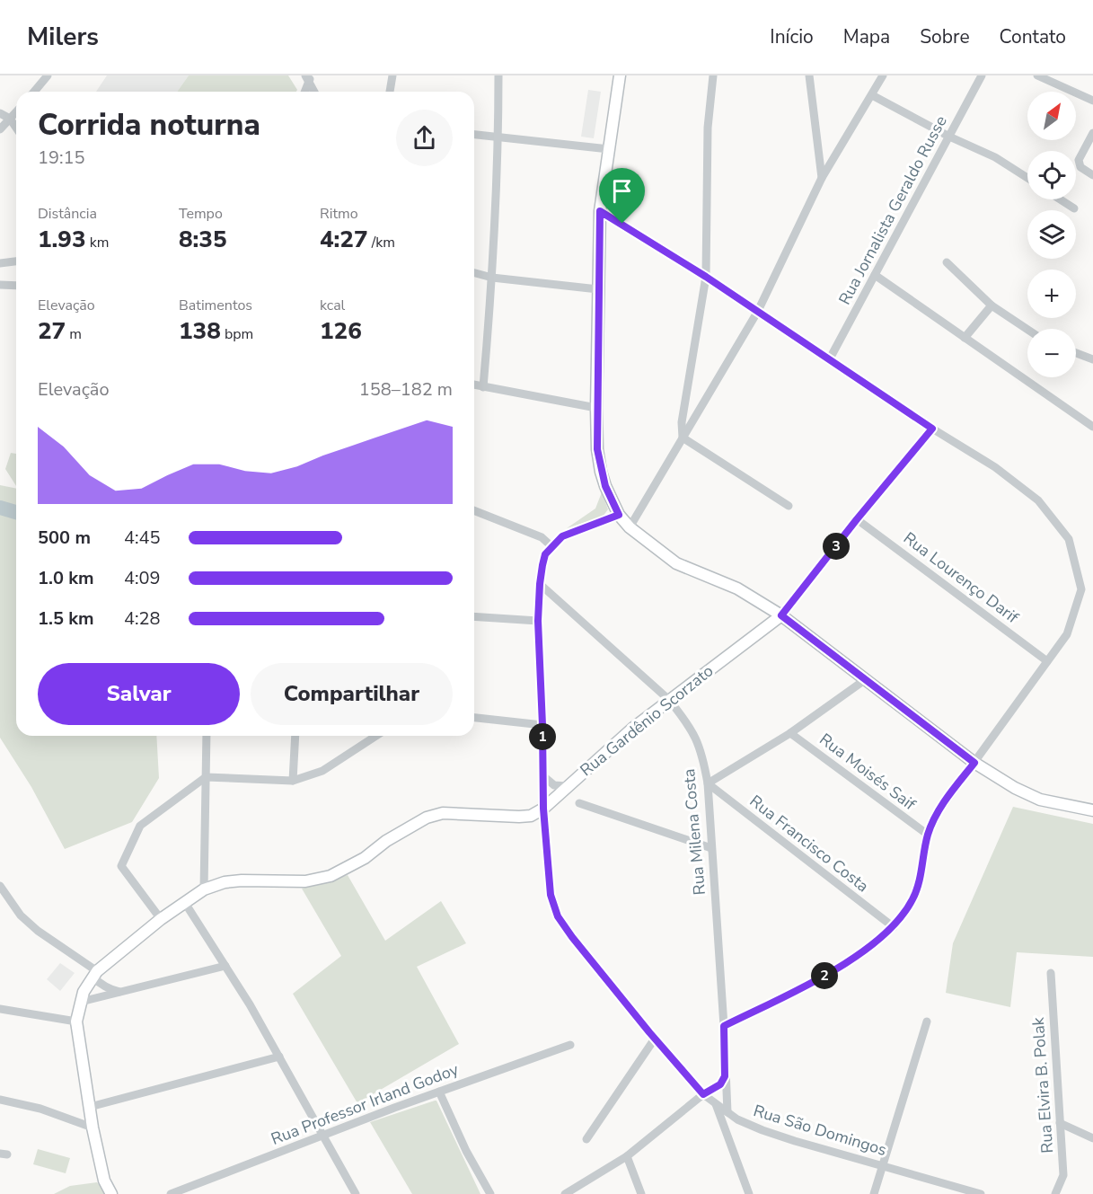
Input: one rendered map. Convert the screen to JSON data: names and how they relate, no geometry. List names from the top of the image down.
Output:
{
  "streets": {
    "street": [
      "Rua Jornalista Geraldo Russe",
      "Rua Lourenço Darif",
      "Rua Gardênio Scorzato",
      "Rua Moisés Saif",
      "Rua Milena Costa",
      "Rua Francisco Costa",
      "Rua Elvira B. Polak",
      "Rua Professor Irland Godoy",
      "Rua São Domingos"
    ]
  },
  "crossings": [
    ["Rua Lourenço Darif", "Rua Gardênio Scorzato"],
    ["Rua Gardênio Scorzato", "Rua Milena Costa"],
    ["Rua Gardênio Scorzato", "Rua São Domingos"],
    ["Rua Milena Costa", "Rua Francisco Costa"],
    ["Rua Milena Costa", "Rua São Domingos"]
  ],
  "north": "top right",
  "page": {
    "header": "Milers",
    "nav": [
      "Início",
      "Mapa",
      "Sobre",
      "Contato"
    ],
    "map_buttons": ["+", "−"],
    "heading": ["Corrida noturna", "19:15"],
    "stats": [
      ["Distância", "1.93 km"],
      ["Tempo", "8:35"],
      ["Ritmo", "4:27 /km"],
      ["Elevação", "27 m"],
      ["Batimentos", "138 bpm"],
      ["kcal", "126"]
    ],
    "chart": ["Elevação", "158–182 m"],
    "list": [
      {
        "name": "500 m",
        "note": "4:45"
      },
      {
        "name": "1.0 km",
        "note": "4:09"
      },
      {
        "name": "1.5 km",
        "note": "4:28"
      }
    ],
    "pins": ["3", "1", "2"],
    "buttons": ["Salvar", "Compartilhar"]
  }
}
